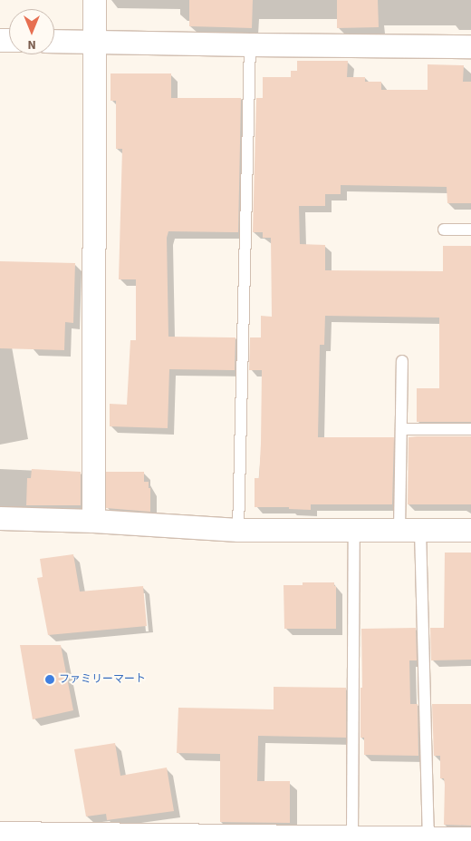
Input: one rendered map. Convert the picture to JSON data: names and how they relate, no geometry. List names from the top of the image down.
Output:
{
  "places": ["ファミリーマート"],
  "north": "bottom"
}
